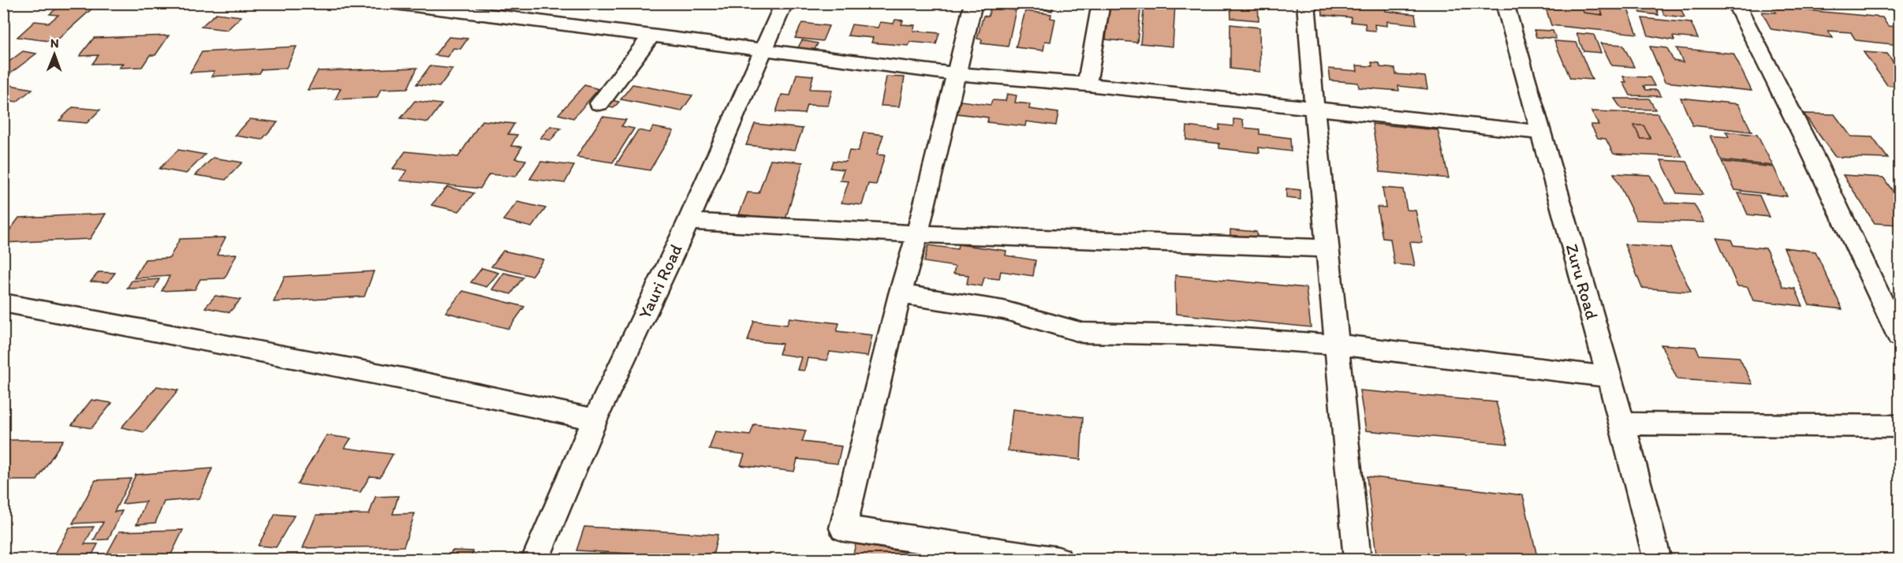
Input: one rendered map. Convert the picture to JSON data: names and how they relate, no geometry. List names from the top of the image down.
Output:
{
  "streets": {
    "street": ["Yauri Road", "Zuru Road"]
  },
  "north": "top"
}
